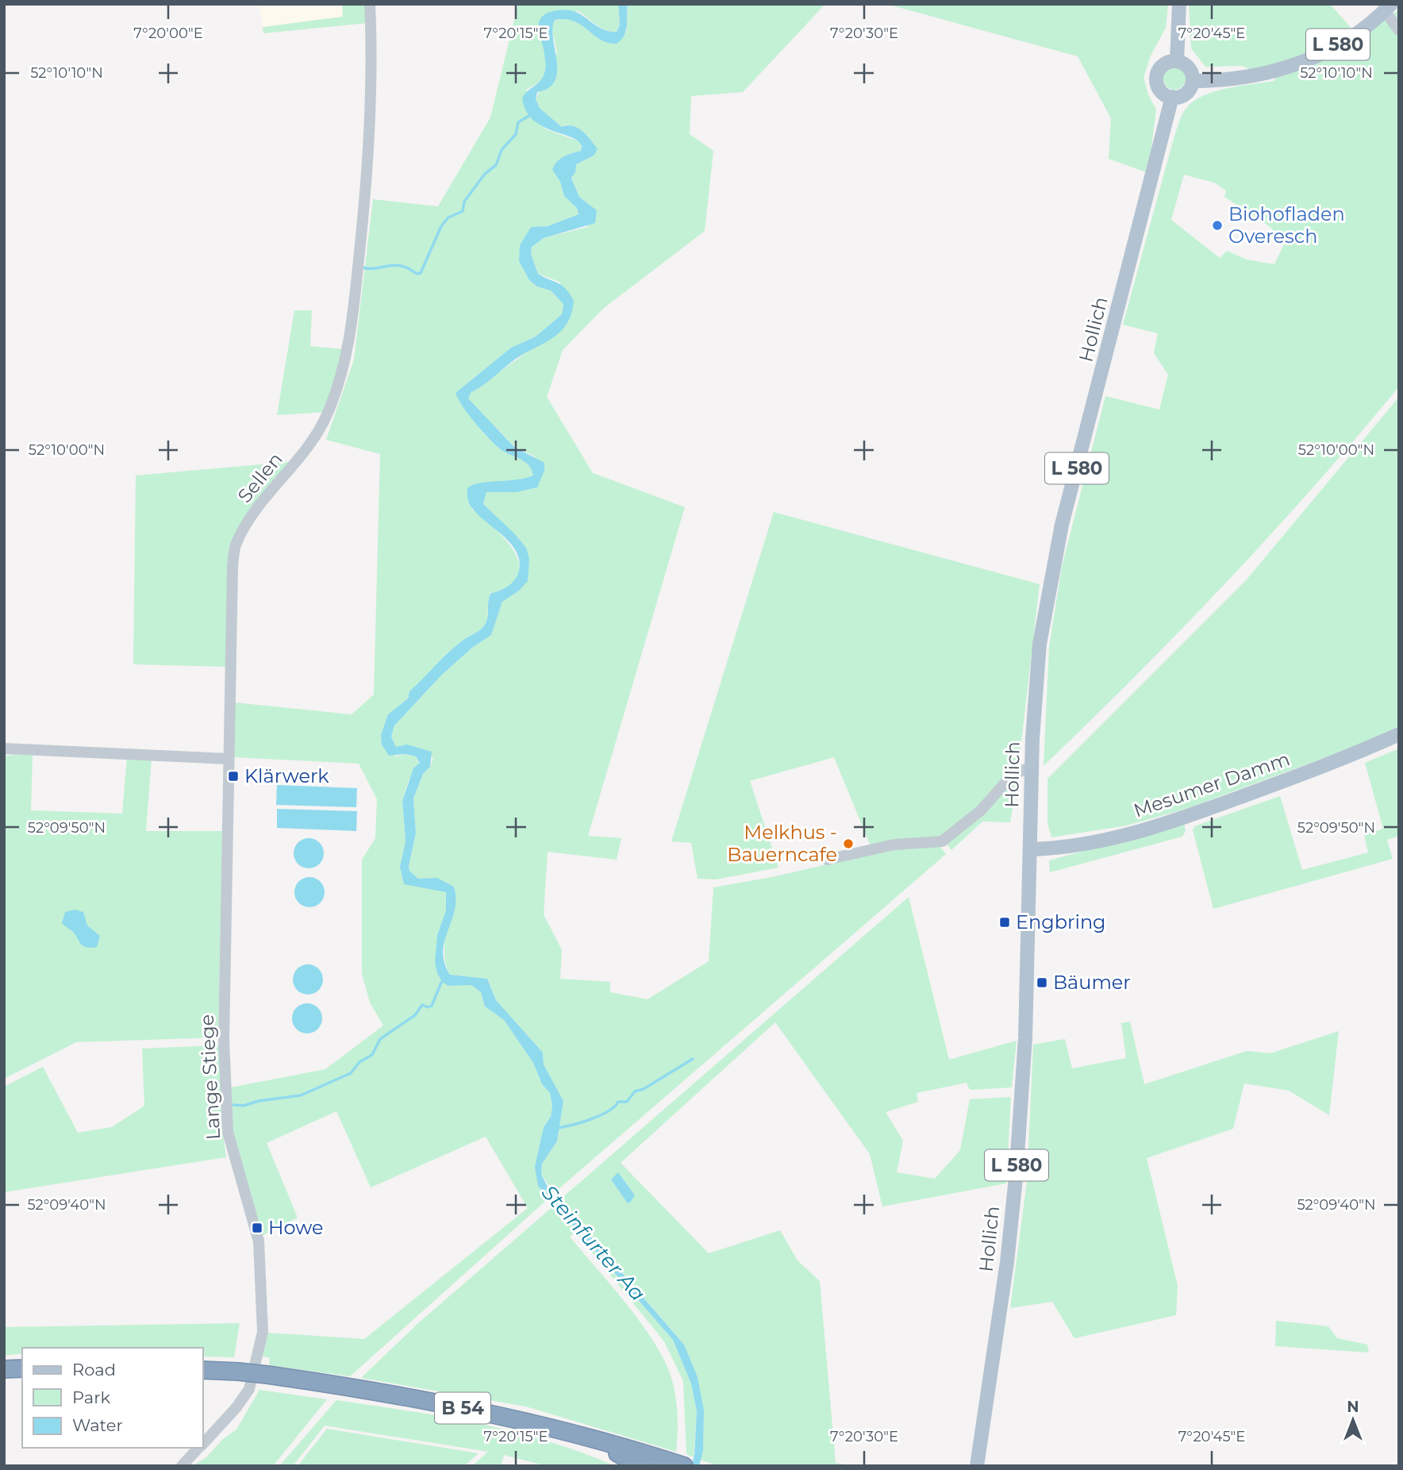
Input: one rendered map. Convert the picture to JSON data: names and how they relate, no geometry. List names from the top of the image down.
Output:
{
  "streets": {
    "highway": ["B 54"],
    "main road": ["L 580", "Hollich", "Mesumer Damm"],
    "street": ["Sellen", "Lange Stiege"]
  },
  "crossings": [
    ["L 580", "Hollich"],
    ["Hollich", "Mesumer Damm"],
    ["Sellen", "Lange Stiege"]
  ],
  "water": ["Steinfurter Aa"],
  "places": {
    "other": ["Biohofladen Overesch", "Melkhus - Bauerncafe"],
    "transit": [
      "Klärwerk",
      "Engbring",
      "Bäumer",
      "Howe"
    ]
  },
  "legend": ["Road", "Park", "Water"],
  "north": "top",
  "coordinates": [
    "7°20'00\"E",
    "7°20'15\"E",
    "7°20'30\"E",
    "7°20'45\"E",
    "52°10'10\"N",
    "52°10'00\"N",
    "52°09'50\"N",
    "52°09'40\"N"
  ]
}
